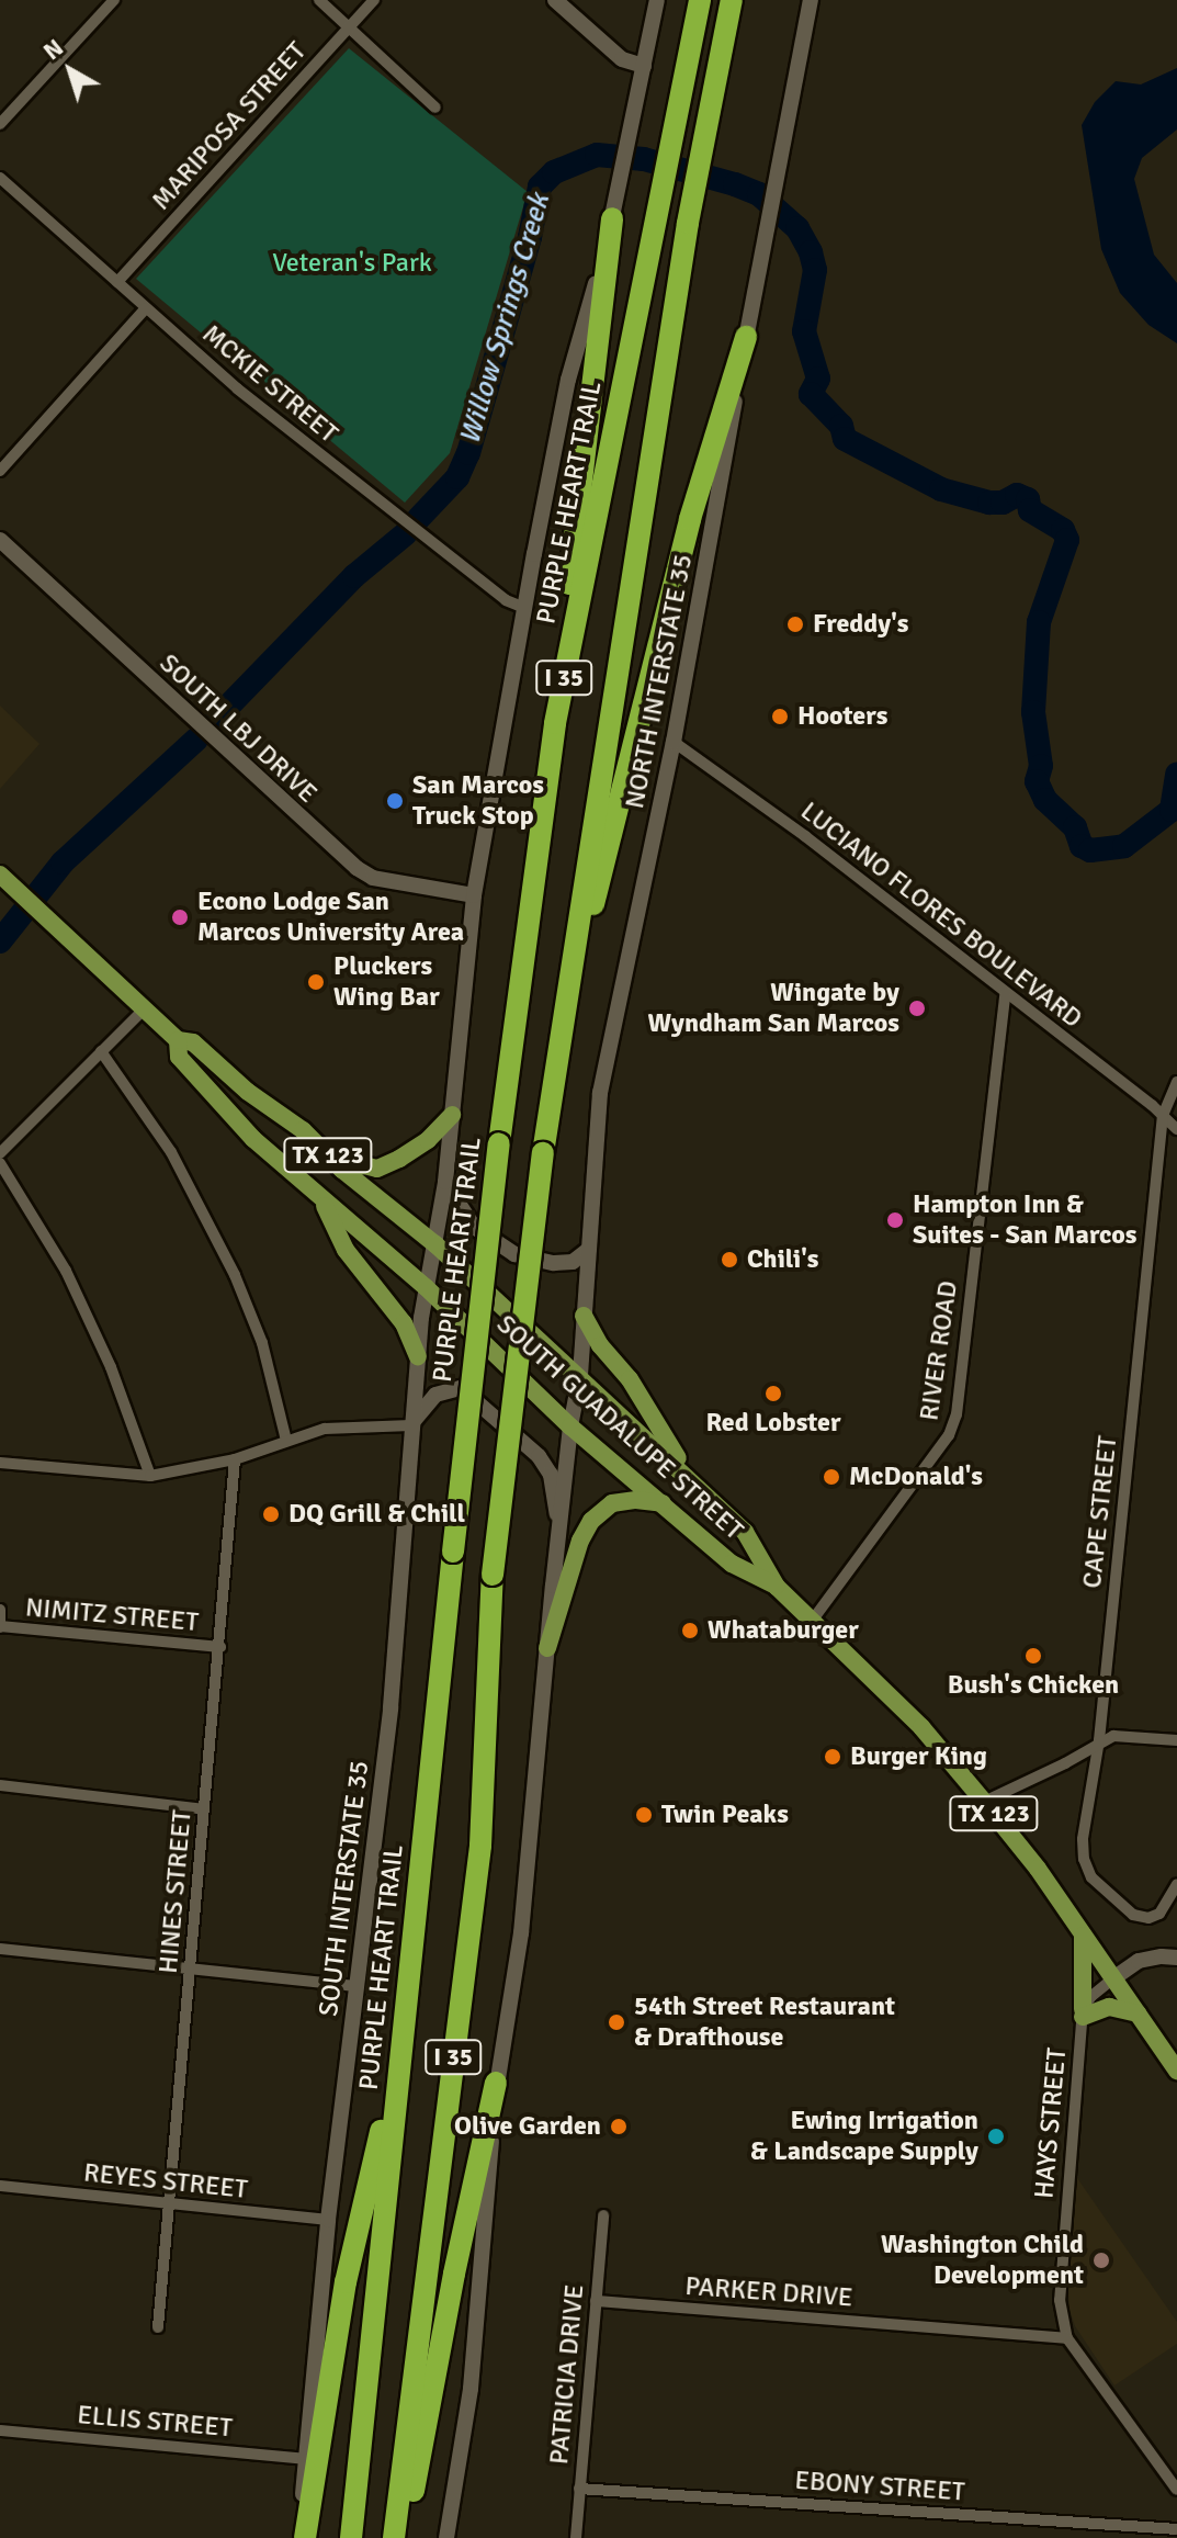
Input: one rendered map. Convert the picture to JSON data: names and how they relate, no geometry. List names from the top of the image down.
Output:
{
  "streets": {
    "highway": ["PURPLE HEART TRAIL", "I 35"],
    "main road": [
      "NORTH INTERSTATE 35",
      "SOUTH LBJ DRIVE",
      "TX 123",
      "SOUTH GUADALUPE STREET",
      "SOUTH INTERSTATE 35"
    ],
    "street": [
      "MARIPOSA STREET",
      "MCKIE STREET",
      "LUCIANO FLORES BOULEVARD",
      "RIVER ROAD",
      "CAPE STREET",
      "NIMITZ STREET",
      "HINES STREET",
      "HAYS STREET",
      "REYES STREET",
      "PARKER DRIVE",
      "PATRICIA DRIVE",
      "ELLIS STREET",
      "EBONY STREET"
    ]
  },
  "crossings": [
    ["MARIPOSA STREET", "MCKIE STREET"],
    ["NORTH INTERSTATE 35", "LUCIANO FLORES BOULEVARD"],
    ["NORTH INTERSTATE 35", "SOUTH GUADALUPE STREET"],
    ["LUCIANO FLORES BOULEVARD", "RIVER ROAD"],
    ["LUCIANO FLORES BOULEVARD", "CAPE STREET"],
    ["RIVER ROAD", "SOUTH GUADALUPE STREET"],
    ["SOUTH GUADALUPE STREET", "SOUTH INTERSTATE 35"],
    ["NIMITZ STREET", "HINES STREET"],
    ["SOUTH INTERSTATE 35", "REYES STREET"],
    ["SOUTH INTERSTATE 35", "ELLIS STREET"],
    ["HINES STREET", "REYES STREET"],
    ["HAYS STREET", "PARKER DRIVE"],
    ["PARKER DRIVE", "PATRICIA DRIVE"],
    ["PATRICIA DRIVE", "EBONY STREET"]
  ],
  "water": ["Willow Springs Creek"],
  "parks": ["Veteran's Park"],
  "places": [
    "Freddy's",
    "Hooters",
    "San Marcos Truck Stop",
    "Econo Lodge San Marcos University Area",
    "Pluckers Wing Bar",
    "Wingate by Wyndham San Marcos",
    "Hampton Inn & Suites - San Marcos",
    "Chili's",
    "Red Lobster",
    "McDonald's",
    "DQ Grill & Chill",
    "Whataburger",
    "Bush's Chicken",
    "Burger King",
    "Twin Peaks",
    "54th Street Restaurant & Drafthouse",
    "Olive Garden",
    "Ewing Irrigation & Landscape Supply",
    "Washington Child Development"
  ],
  "north": "top left"
}
